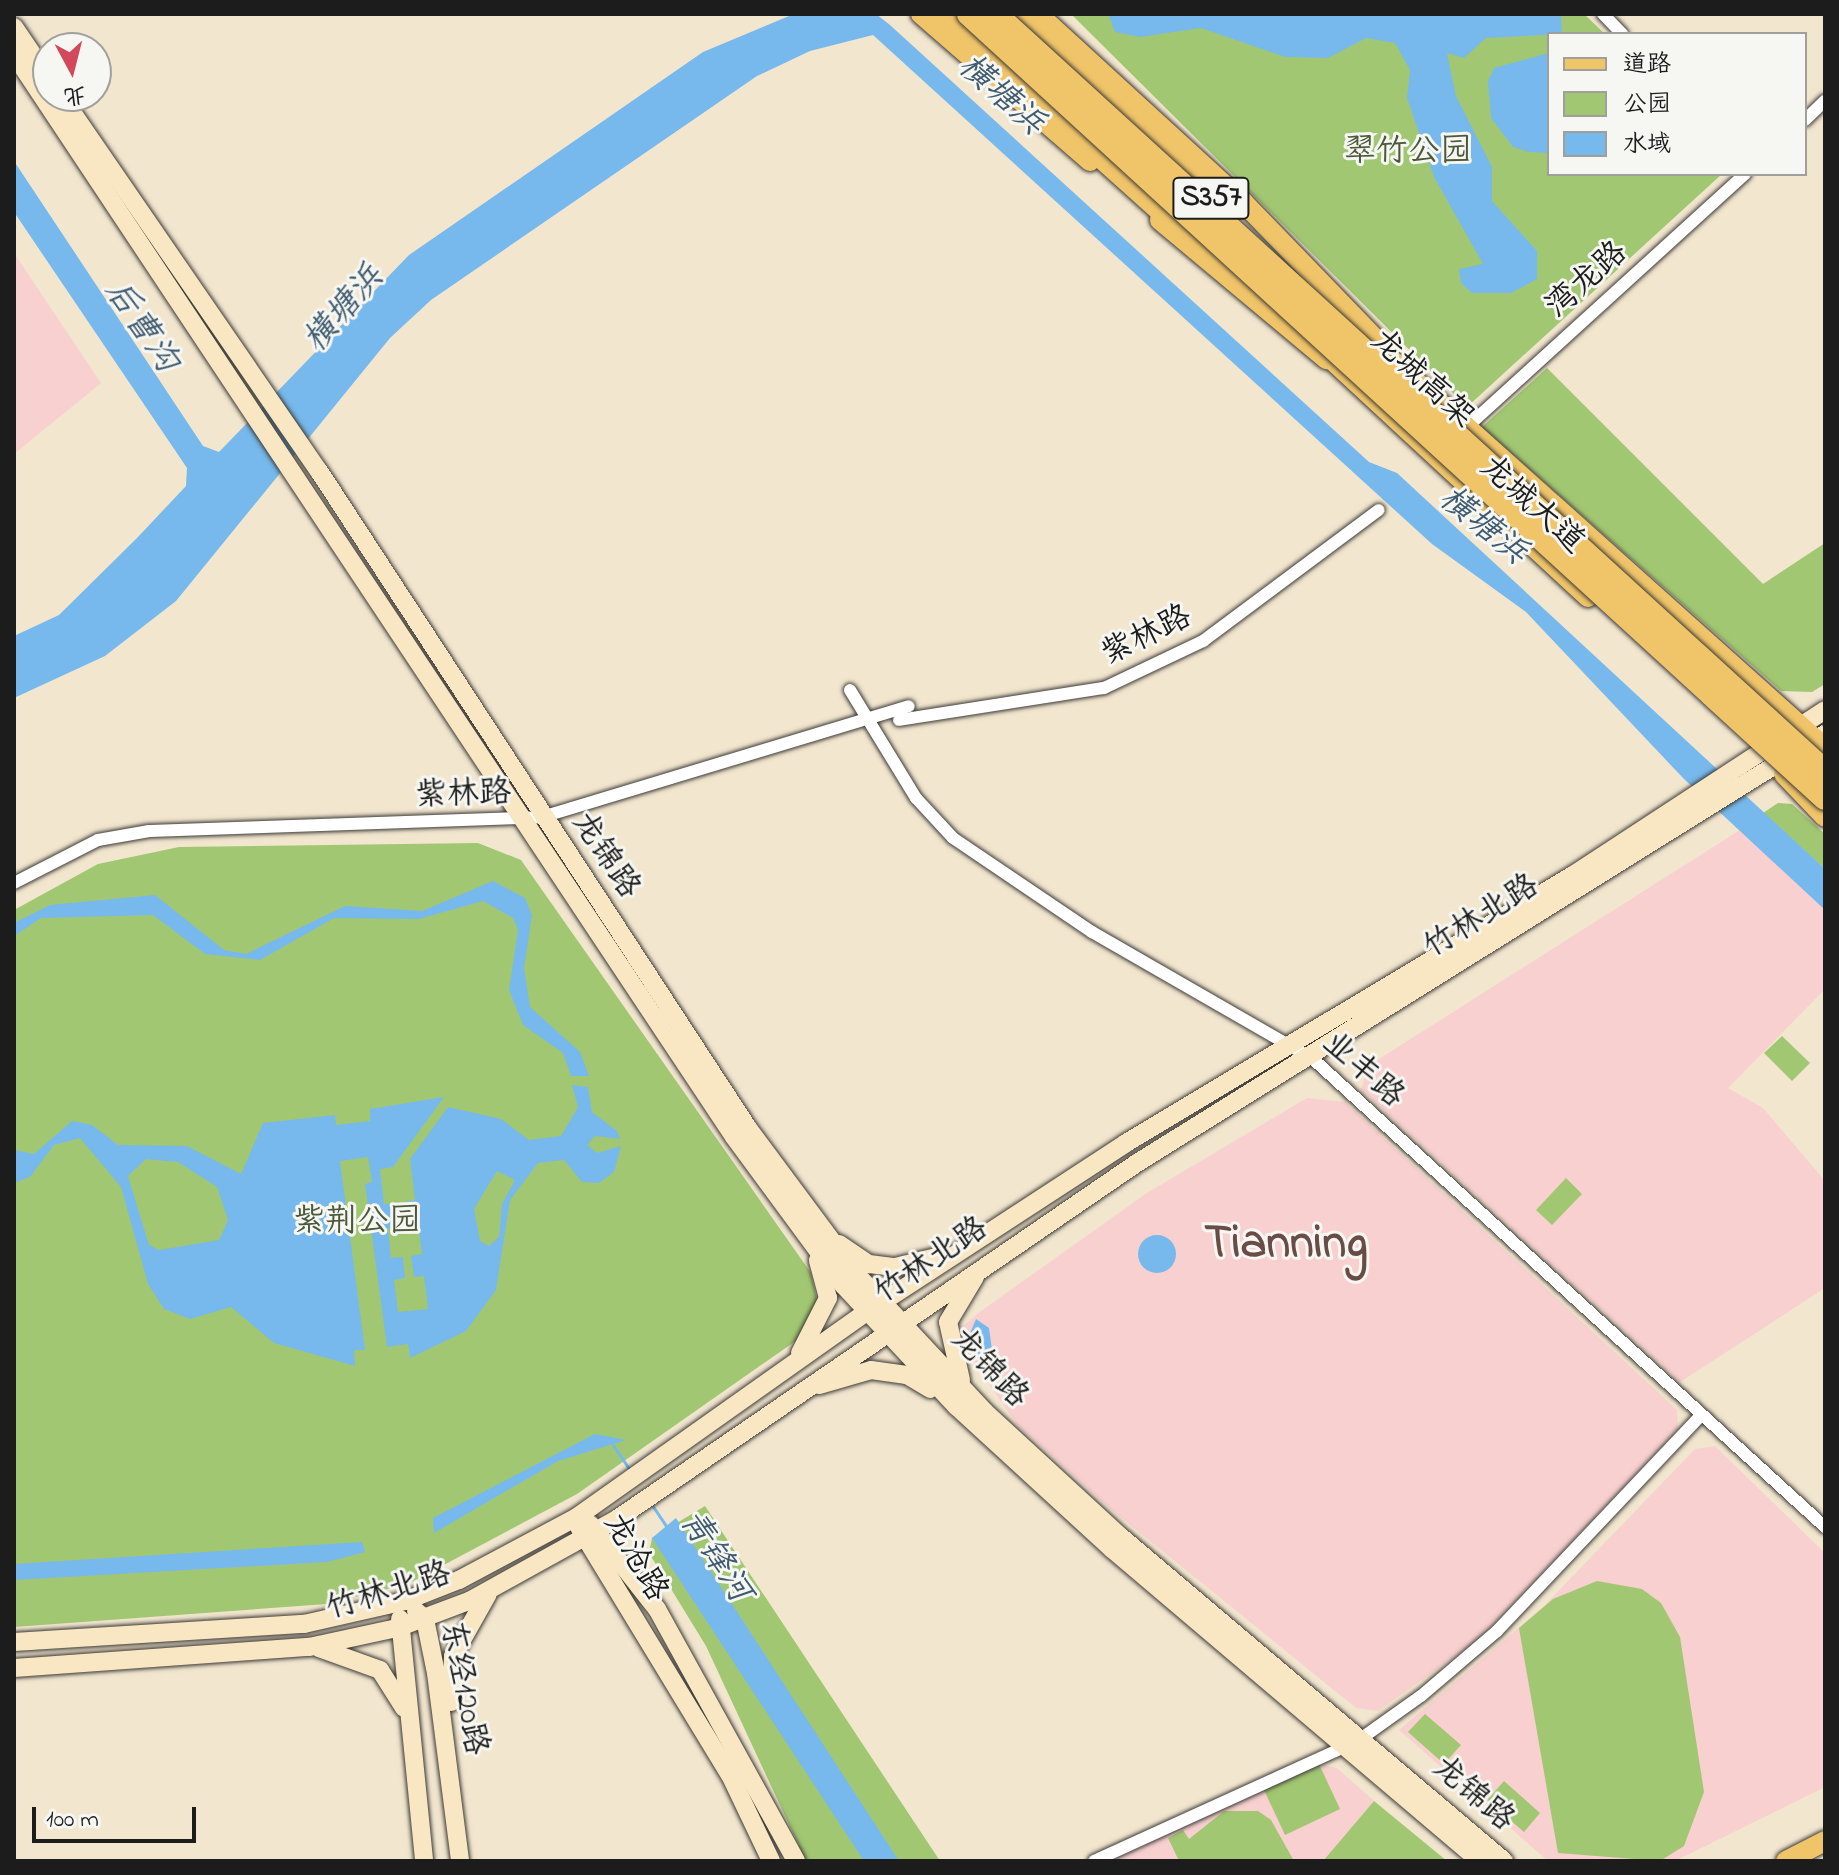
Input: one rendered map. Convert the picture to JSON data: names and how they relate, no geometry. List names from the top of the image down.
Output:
{
  "streets": {
    "highway": ["龙城高架"],
    "main road": [
      "S357",
      "龙城大道",
      "龙锦路",
      "竹林北路",
      "龙沧路",
      "东经120路"
    ],
    "street": ["湾龙路", "紫林路", "业丰路"]
  },
  "crossings": [
    ["湾龙路", "龙城大道"],
    ["龙城高架", "龙城大道"],
    ["龙城大道", "竹林北路"],
    ["紫林路", "龙锦路"],
    ["紫林路", "业丰路"],
    ["龙锦路", "竹林北路"],
    ["竹林北路", "业丰路"],
    ["竹林北路", "龙沧路"],
    ["竹林北路", "东经120路"]
  ],
  "districts": ["Tianning"],
  "water": ["横塘浜", "后曹沟", "青锋河"],
  "parks": ["翠竹公园", "紫荆公园"],
  "legend": ["道路", "公园", "水域"],
  "scale_bar": "100 m",
  "north": "bottom"
}
